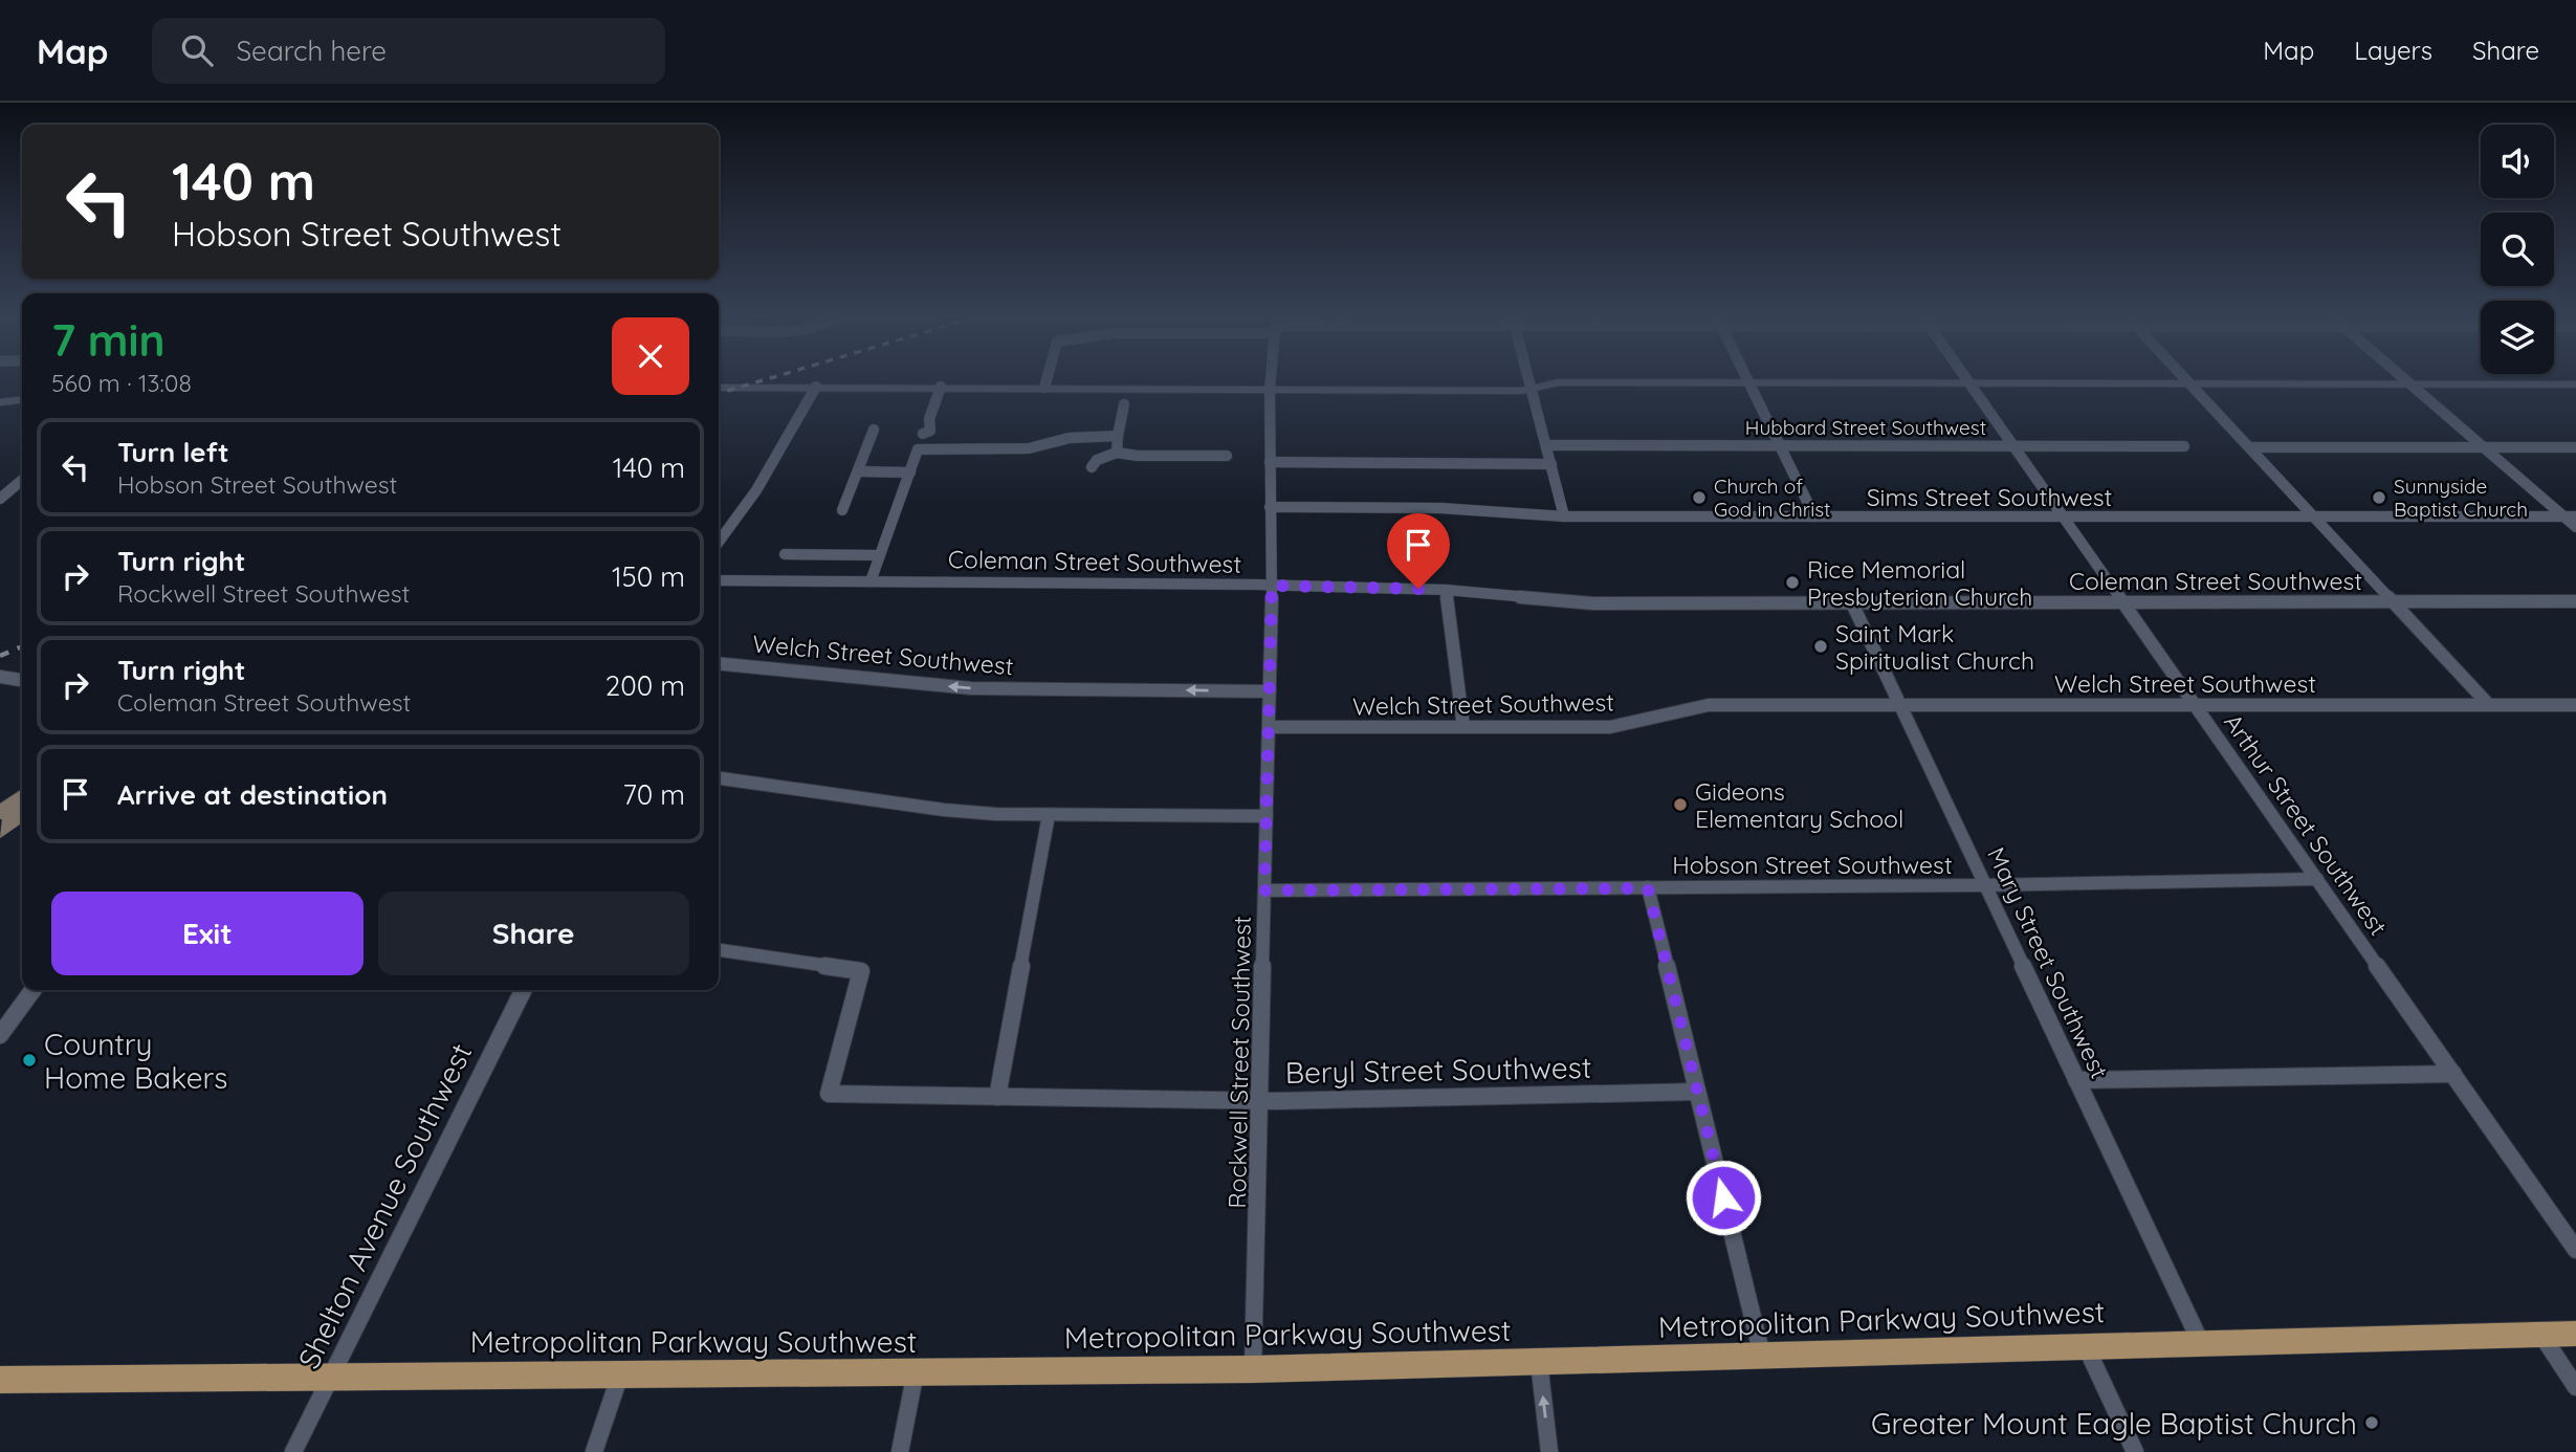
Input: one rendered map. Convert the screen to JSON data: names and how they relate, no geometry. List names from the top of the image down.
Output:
{
  "streets": {
    "main road": ["Metropolitan Parkway Southwest"],
    "street": [
      "Hubbard Street Southwest",
      "Sims Street Southwest",
      "Coleman Street Southwest",
      "Welch Street Southwest",
      "Arthur Street Southwest",
      "Hobson Street Southwest",
      "Mary Street Southwest",
      "Rockwell Street Southwest",
      "Beryl Street Southwest",
      "Shelton Avenue Southwest"
    ]
  },
  "crossings": [
    ["Hubbard Street Southwest", "Arthur Street Southwest"],
    ["Sims Street Southwest", "Arthur Street Southwest"],
    ["Sims Street Southwest", "Rockwell Street Southwest"],
    ["Coleman Street Southwest", "Arthur Street Southwest"],
    ["Coleman Street Southwest", "Mary Street Southwest"],
    ["Coleman Street Southwest", "Rockwell Street Southwest"],
    ["Welch Street Southwest", "Arthur Street Southwest"],
    ["Welch Street Southwest", "Mary Street Southwest"],
    ["Welch Street Southwest", "Rockwell Street Southwest"],
    ["Arthur Street Southwest", "Hobson Street Southwest"],
    ["Hobson Street Southwest", "Mary Street Southwest"],
    ["Hobson Street Southwest", "Rockwell Street Southwest"],
    ["Mary Street Southwest", "Metropolitan Parkway Southwest"],
    ["Rockwell Street Southwest", "Beryl Street Southwest"],
    ["Rockwell Street Southwest", "Metropolitan Parkway Southwest"],
    ["Shelton Avenue Southwest", "Metropolitan Parkway Southwest"]
  ],
  "places": [
    "Church of God in Christ",
    "Sunnyside Baptist Church",
    "Rice Memorial Presbyterian Church",
    "Saint Mark Spiritualist Church",
    "Gideons Elementary School",
    "Country Home Bakers",
    "Greater Mount Eagle Baptist Church"
  ],
  "page": {
    "header": "Map",
    "search": "Search here",
    "nav": ["Map", "Layers", "Share"],
    "turn": ["140 m", "Hobson Street Southwest"],
    "heading": ["7 min", "560 m · 13:08"],
    "list": [
      {
        "name": "Turn left",
        "note": "Hobson Street Southwest",
        "value": "140 m"
      },
      {
        "name": "Turn right",
        "note": "Rockwell Street Southwest",
        "value": "150 m"
      },
      {
        "name": "Turn right",
        "note": "Coleman Street Southwest",
        "value": "200 m"
      },
      {
        "name": "Arrive at destination",
        "value": "70 m"
      }
    ],
    "buttons": ["Exit", "Share"]
  }
}
